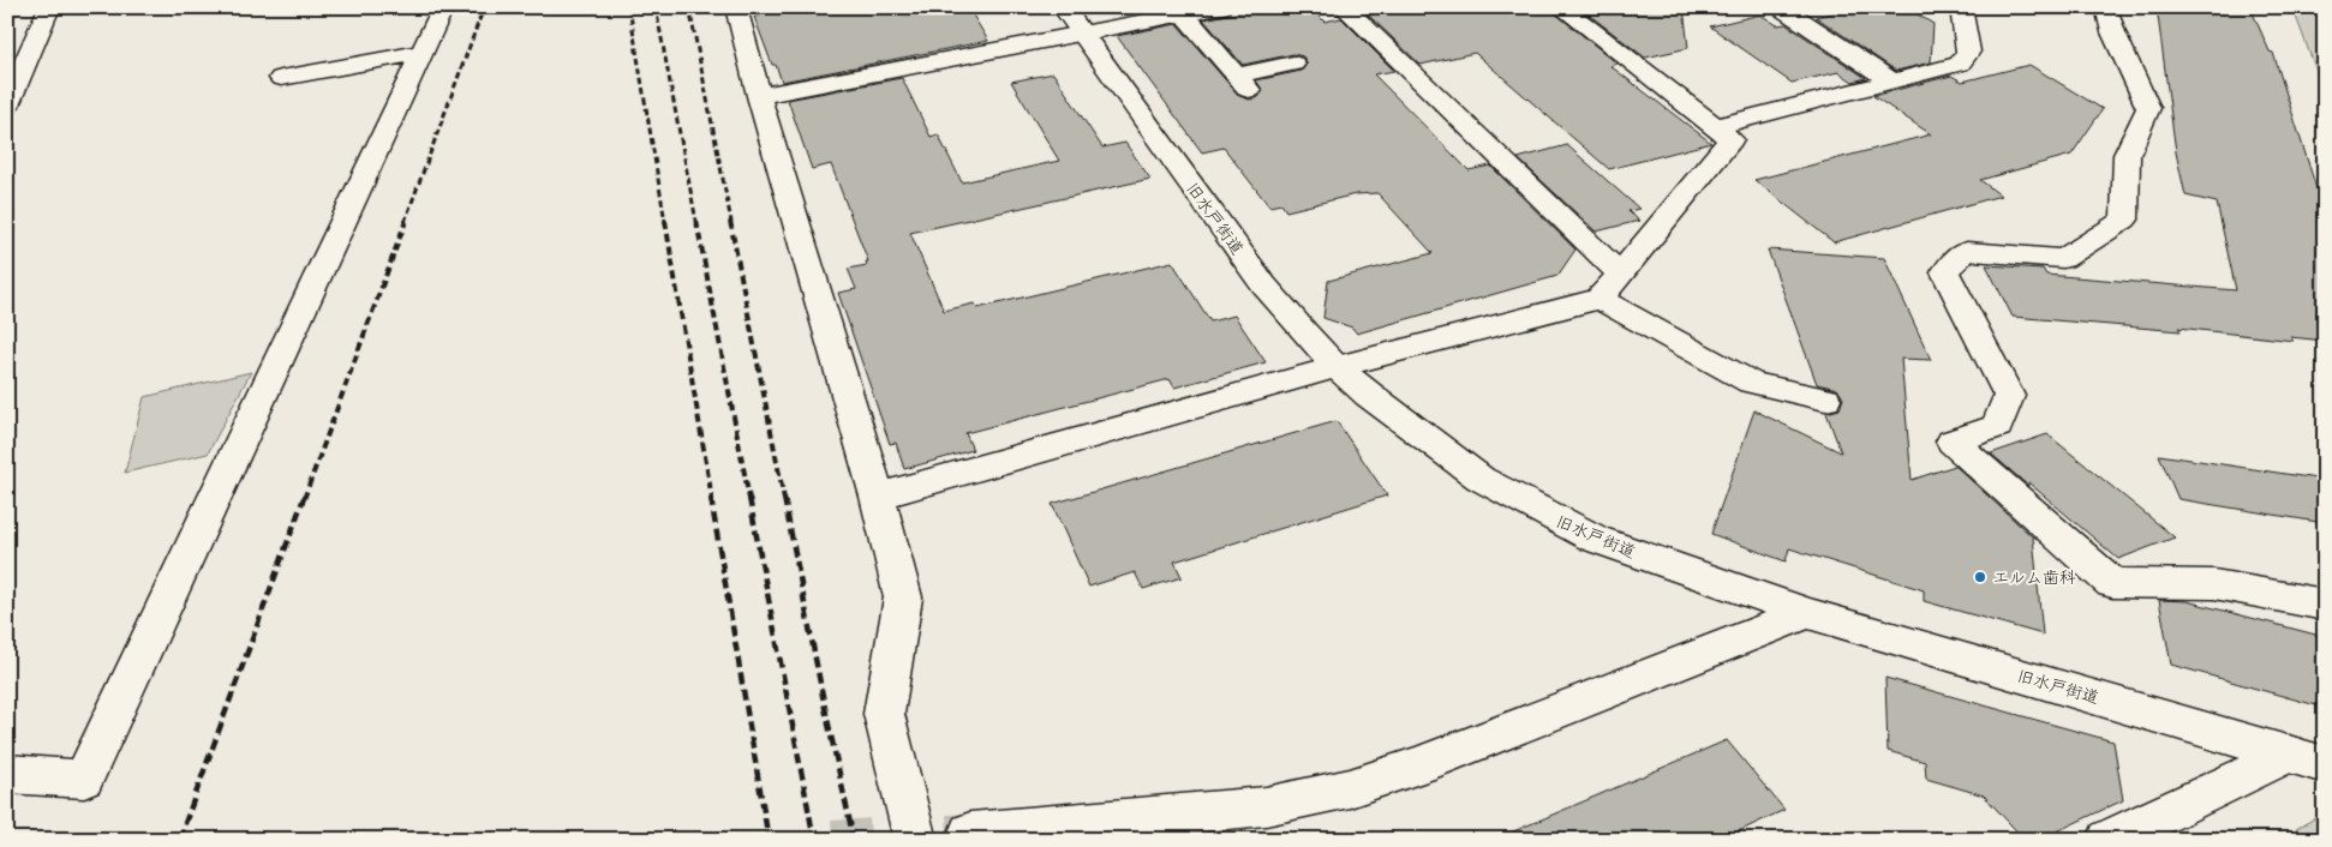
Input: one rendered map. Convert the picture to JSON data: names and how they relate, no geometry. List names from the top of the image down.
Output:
{
  "streets": {
    "street": ["旧水戸街道"]
  },
  "places": ["エルム歯科"]
}
